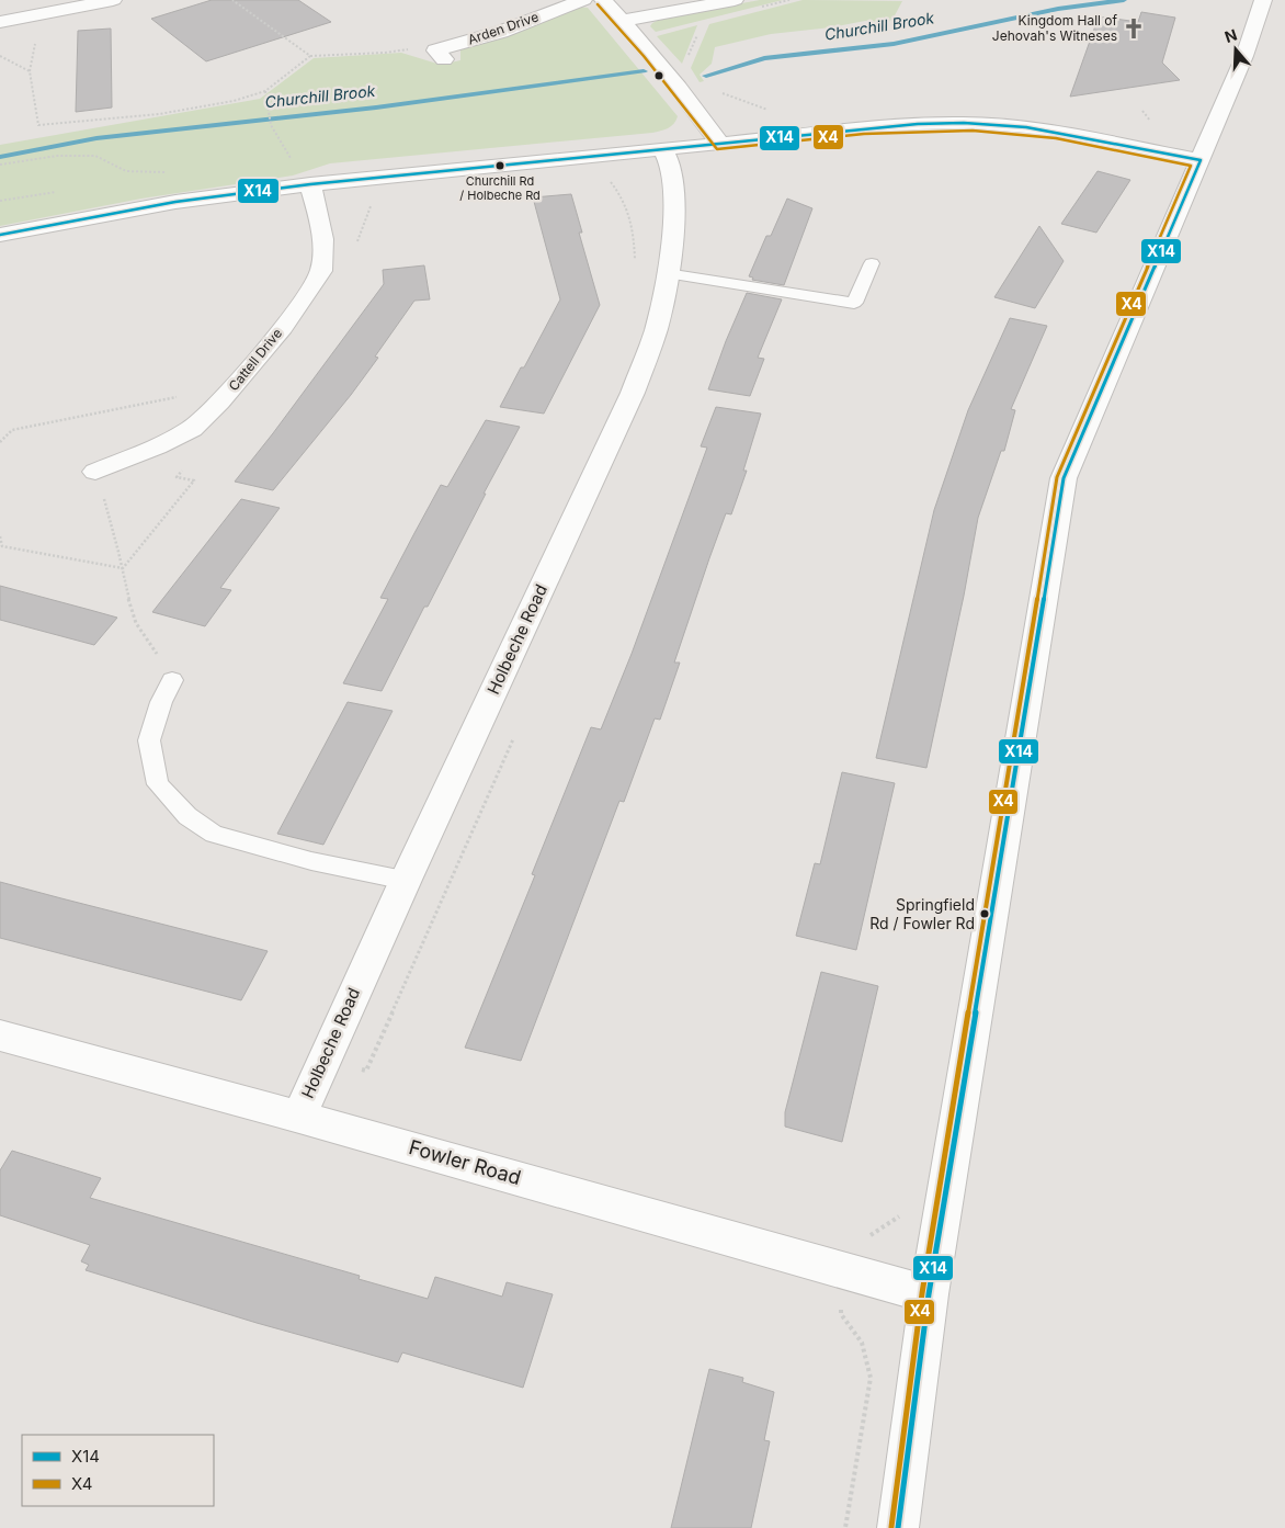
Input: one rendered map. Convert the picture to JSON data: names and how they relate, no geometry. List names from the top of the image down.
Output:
{
  "streets": {
    "street": [
      "Arden Drive",
      "Cattell Drive",
      "Holbeche Road",
      "Fowler Road"
    ]
  },
  "crossings": [
    ["Holbeche Road", "Fowler Road"]
  ],
  "water": ["Churchill Brook"],
  "places": {
    "church": ["Kingdom Hall of Jehovah's Witneses"],
    "other": ["Churchill Rd / Holbeche Rd", "Springfield Rd / Fowler Rd"]
  },
  "lines": ["transit line X4", "transit line X14"],
  "legend": ["X14", "X4"],
  "north": "top"
}
